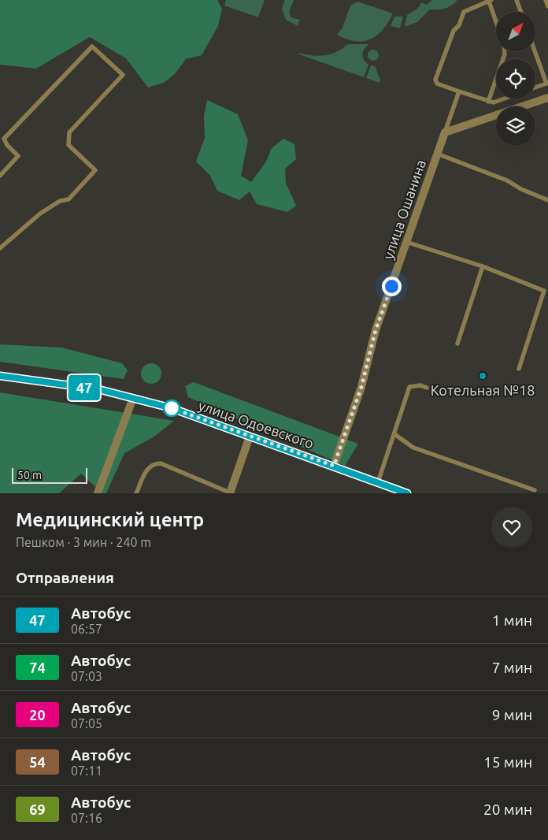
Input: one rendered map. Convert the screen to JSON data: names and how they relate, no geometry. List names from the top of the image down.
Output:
{
  "streets": {
    "street": ["улица Ошанина", "улица Одоевского"]
  },
  "crossings": [
    ["улица Ошанина", "улица Одоевского"]
  ],
  "places": ["Котельная №18"],
  "lines": ["bus line 47"],
  "scale_bar": "50 m",
  "north": "top right",
  "page": {
    "on_map": "47",
    "scale": "50 m",
    "heading": [
      ["Медицинский центр", "Пешком · 3 мин · 240 m"],
      "Отправления"
    ],
    "list": [
      {
        "mark": "47",
        "name": "Автобус",
        "note": "06:57",
        "value": "1 мин"
      },
      {
        "mark": "74",
        "name": "Автобус",
        "note": "07:03",
        "value": "7 мин"
      },
      {
        "mark": "20",
        "name": "Автобус",
        "note": "07:05",
        "value": "9 мин"
      },
      {
        "mark": "54",
        "name": "Автобус",
        "note": "07:11",
        "value": "15 мин"
      },
      {
        "mark": "69",
        "name": "Автобус",
        "note": "07:16",
        "value": "20 мин"
      }
    ]
  }
}
